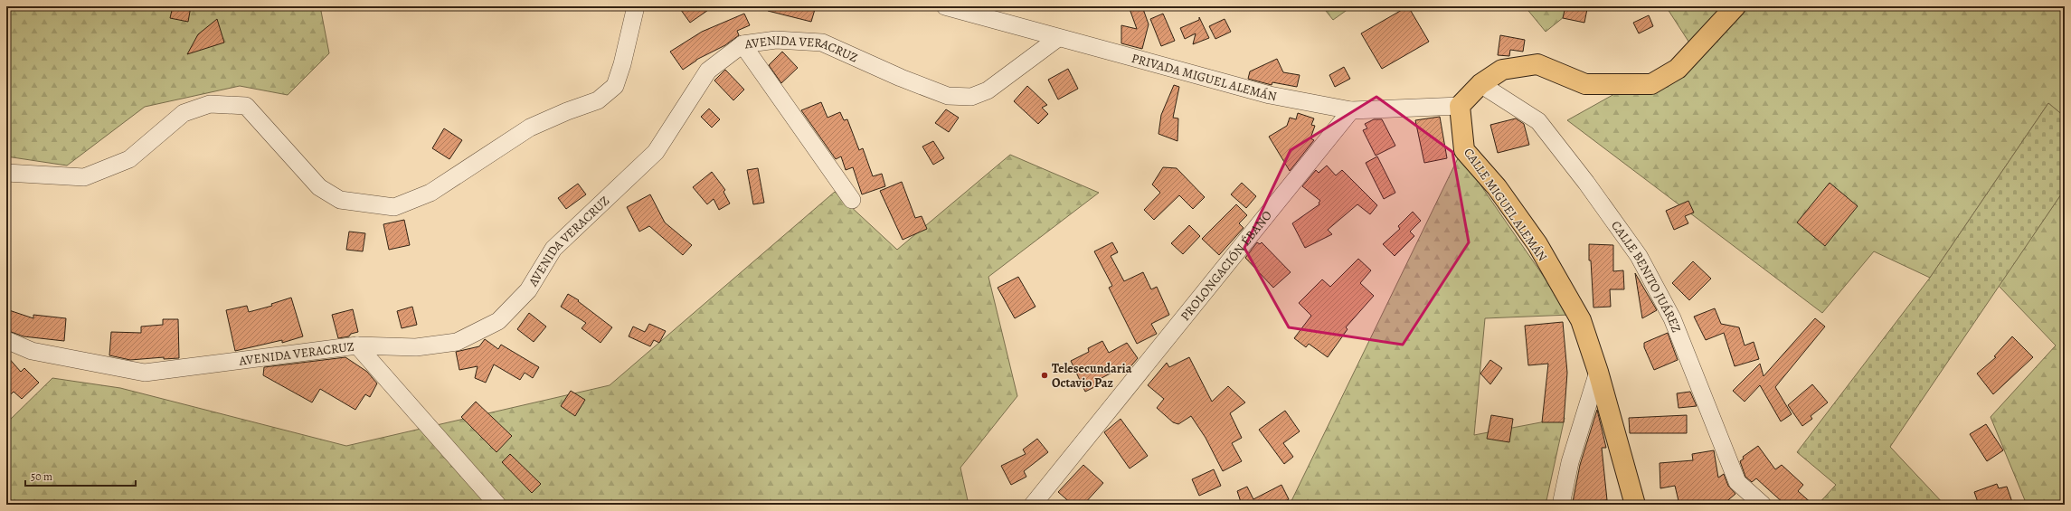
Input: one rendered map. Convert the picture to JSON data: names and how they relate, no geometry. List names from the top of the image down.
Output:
{
  "streets": {
    "main road": ["CALLE MIGUEL ALEMÁN"],
    "street": [
      "AVENIDA VERACRUZ",
      "PRIVADA MIGUEL ALEMÁN",
      "PROLONGACIÓN ÉBANO",
      "CALLE BENITO JUÁREZ"
    ]
  },
  "crossings": [
    ["AVENIDA VERACRUZ", "PRIVADA MIGUEL ALEMÁN"],
    ["PRIVADA MIGUEL ALEMÁN", "PROLONGACIÓN ÉBANO"]
  ],
  "places": ["Telesecundaria Octavio Paz"],
  "scale_bar": "50 m"
}
